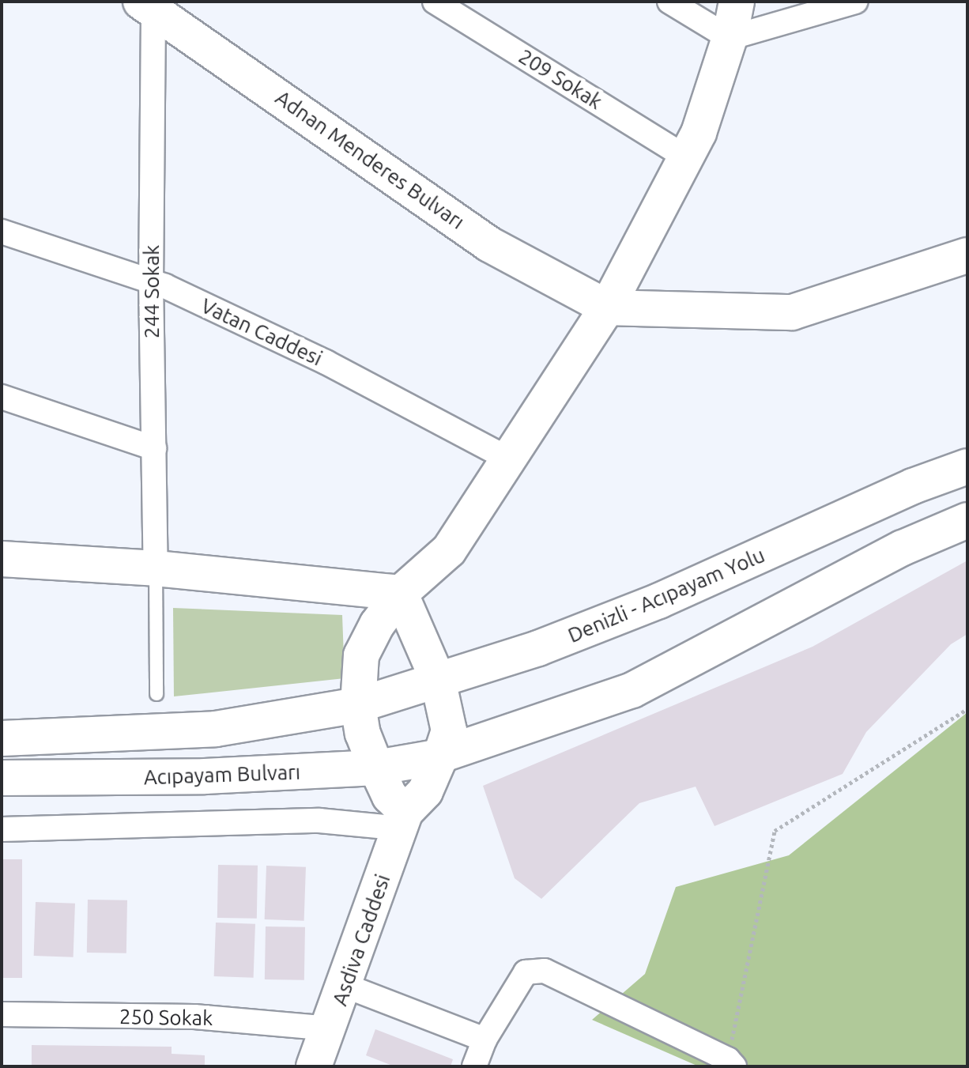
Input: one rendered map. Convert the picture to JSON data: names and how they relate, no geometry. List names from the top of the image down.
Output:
{
  "streets": {
    "main road": [
      "Adnan Menderes Bulvarı",
      "Denizli - Acıpayam Yolu",
      "Acıpayam Bulvarı",
      "Asdiva Caddesi"
    ],
    "street": [
      "209 Sokak",
      "244 Sokak",
      "Vatan Caddesi",
      "250 Sokak"
    ]
  },
  "crossings": [
    ["Adnan Menderes Bulvarı", "244 Sokak"],
    ["244 Sokak", "Vatan Caddesi"],
    ["Denizli - Acıpayam Yolu", "Asdiva Caddesi"],
    ["Acıpayam Bulvarı", "Asdiva Caddesi"],
    ["Asdiva Caddesi", "250 Sokak"]
  ]
}
